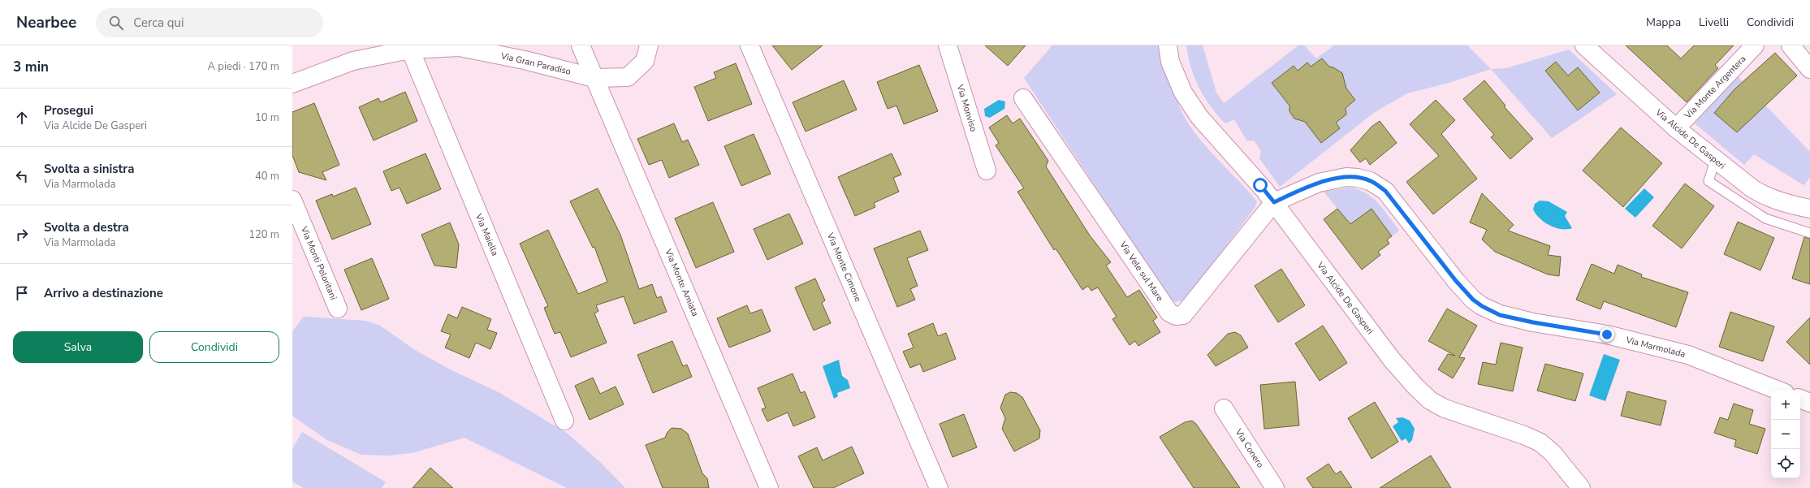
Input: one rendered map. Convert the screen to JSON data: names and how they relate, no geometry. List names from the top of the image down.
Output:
{
  "streets": {
    "street": [
      "Via Gran Paradiso",
      "Via Monte Argentera",
      "Via Monviso",
      "Via Alcide De Gasperi",
      "Via Maiella",
      "Via Monti Peloritani",
      "Via Monte Cimone",
      "Via Vele sul Mare",
      "Via Monte Amiata",
      "Via Marmolada",
      "Via Conero"
    ]
  },
  "crossings": [
    ["Via Gran Paradiso", "Via Maiella"],
    ["Via Gran Paradiso", "Via Monte Amiata"],
    ["Via Monte Argentera", "Via Alcide De Gasperi"],
    ["Via Alcide De Gasperi", "Via Vele sul Mare"],
    ["Via Alcide De Gasperi", "Via Marmolada"],
    ["Via Vele sul Mare", "Via Marmolada"]
  ],
  "page": {
    "header": "Nearbee",
    "search": "Cerca qui",
    "nav": ["Mappa", "Livelli", "Condividi"],
    "heading": ["3 min", "A piedi · 170 m"],
    "list": [
      ["Prosegui", "Via Alcide De Gasperi", "10 m"],
      ["Svolta a sinistra", "Via Marmolada", "40 m"],
      ["Svolta a destra", "Via Marmolada", "120 m"],
      "Arrivo a destinazione"
    ],
    "buttons": ["Salva", "Condividi"],
    "map_buttons": ["+", "−"]
  }
}
